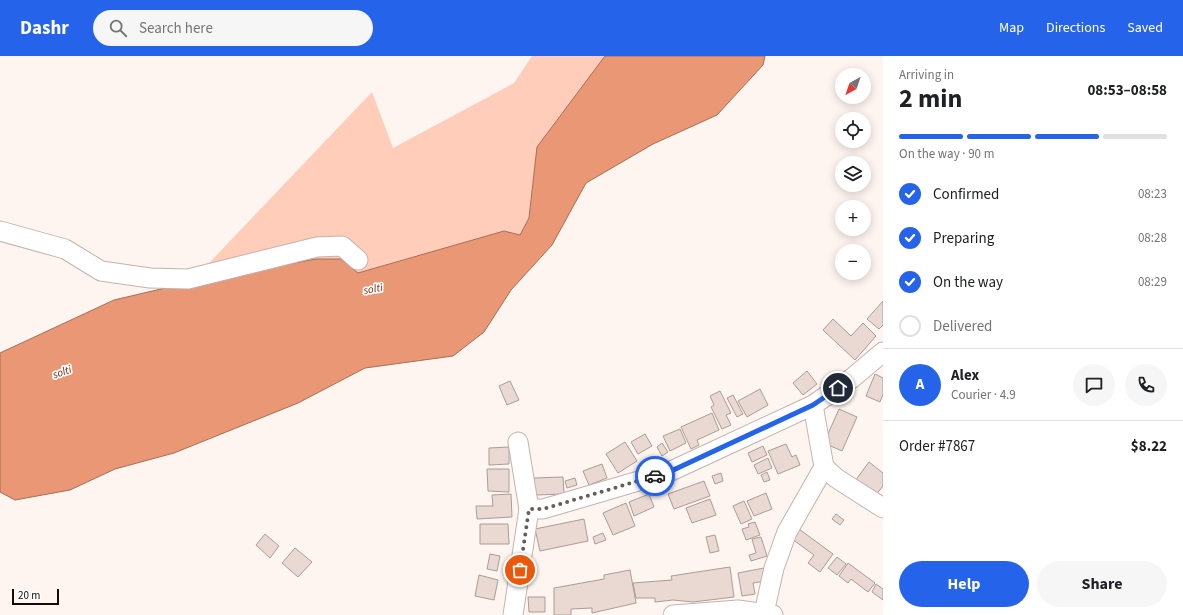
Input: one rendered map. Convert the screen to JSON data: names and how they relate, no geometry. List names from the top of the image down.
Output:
{
  "water": ["solti"],
  "scale_bar": "20 m",
  "north": "bottom left",
  "page": {
    "header": "Dashr",
    "search": "Search here",
    "nav": ["Map", "Directions", "Saved"],
    "heading": ["2 min", "Arriving in", "08:53–08:58"],
    "panel": [
      "Alex",
      "Courier · 4.9",
      "Order #7867",
      "$8.22"
    ],
    "map_buttons": ["+", "−"],
    "bar": "On the way · 90 m",
    "list": [
      ["Confirmed", "08:23"],
      ["Preparing", "08:28"],
      ["On the way", "08:29"],
      "Delivered"
    ],
    "round": "A",
    "buttons": ["Help", "Share"],
    "scale": "20 m"
  }
}
